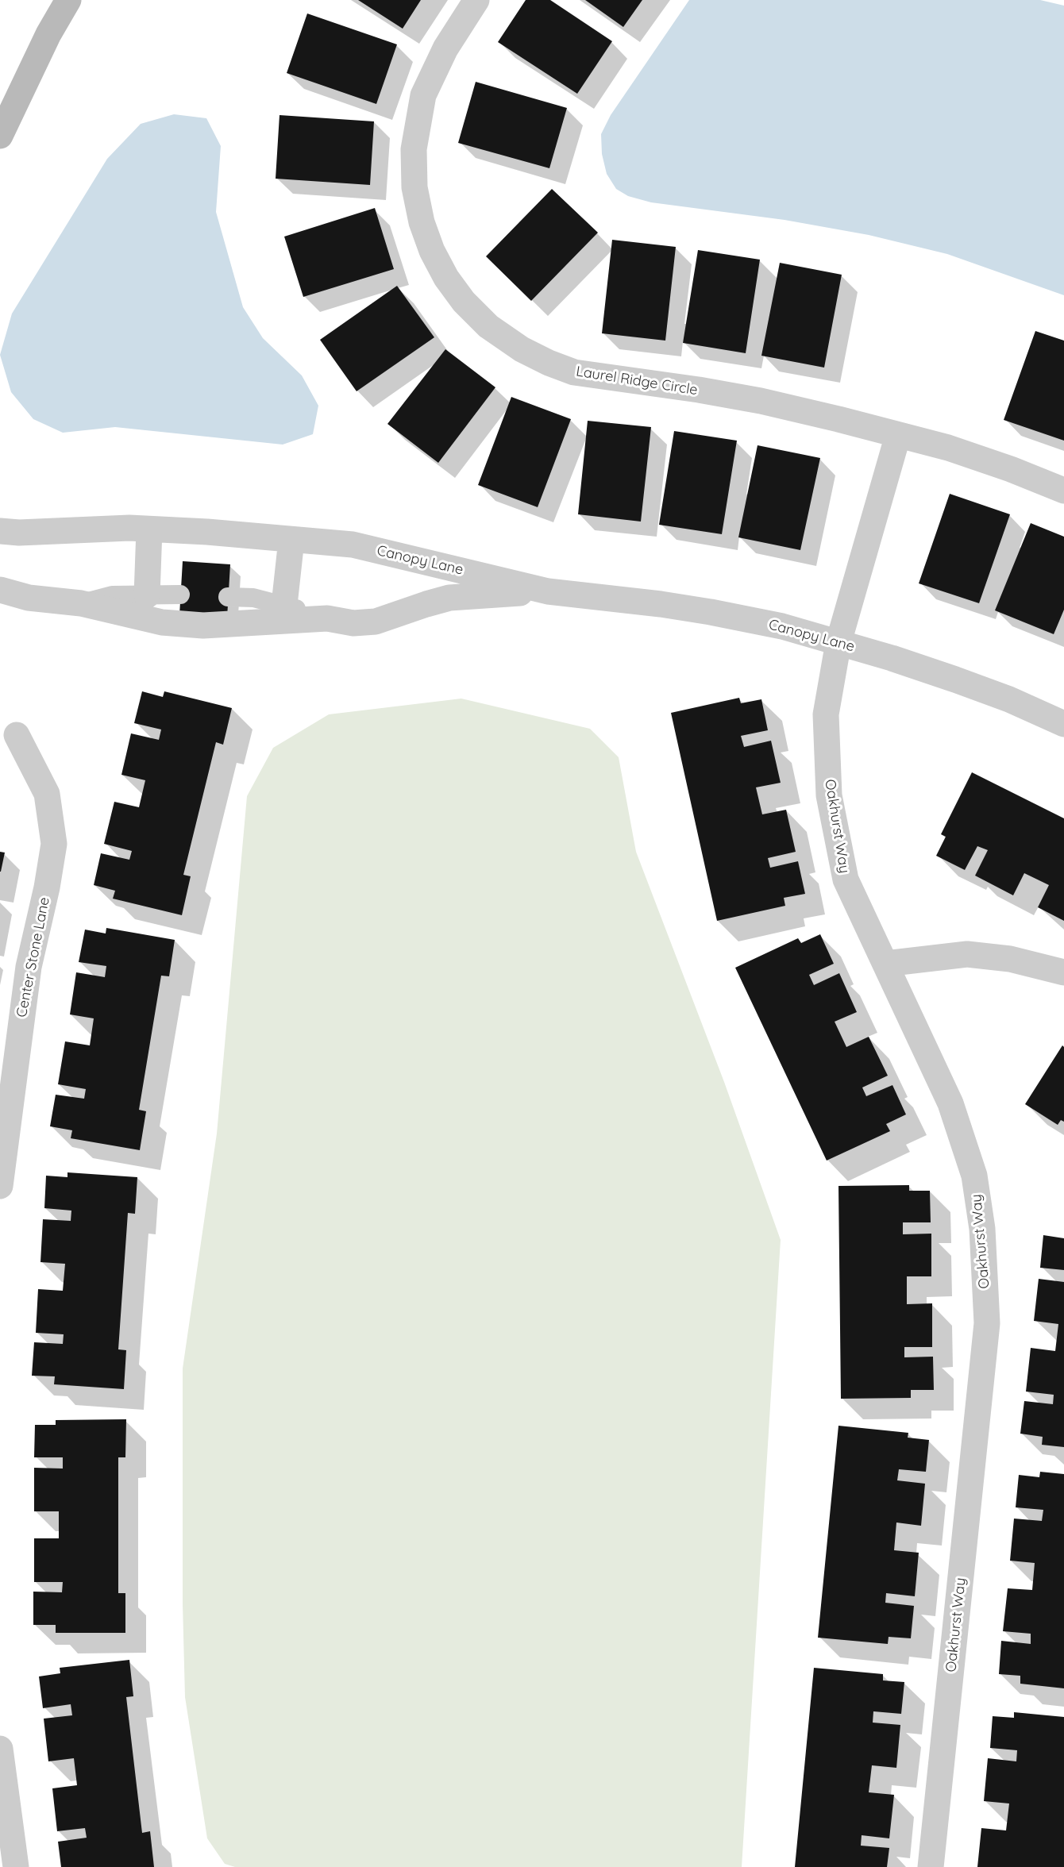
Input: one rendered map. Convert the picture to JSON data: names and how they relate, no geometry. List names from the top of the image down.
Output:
{
  "streets": {
    "street": [
      "Laurel Ridge Circle",
      "Canopy Lane",
      "Oakhurst Way",
      "Center Stone Lane"
    ]
  },
  "crossings": [
    ["Canopy Lane", "Oakhurst Way"]
  ]
}
